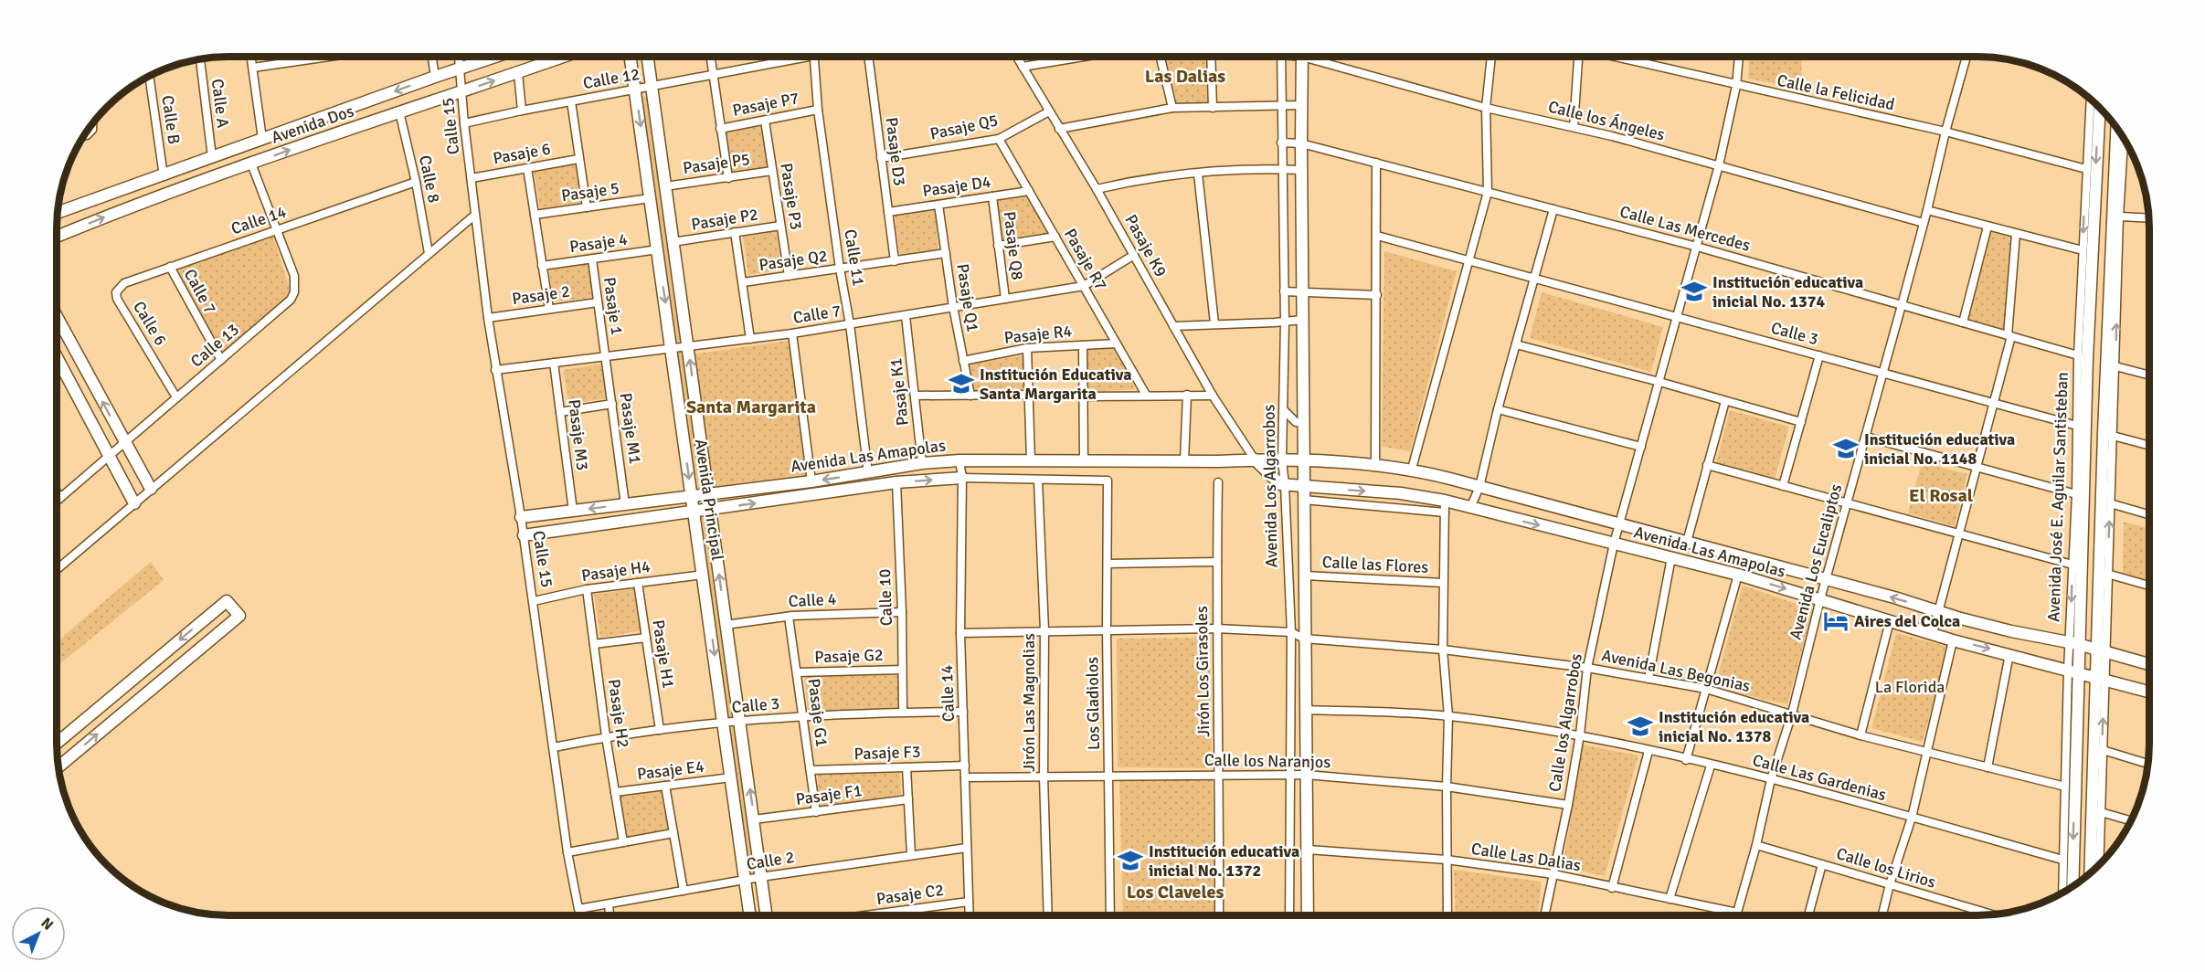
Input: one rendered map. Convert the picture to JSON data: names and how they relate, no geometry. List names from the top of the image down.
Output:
{
  "streets": {
    "street": [
      "Calle 12",
      "Calle la Felicidad",
      "Calle A",
      "Pasaje P7",
      "Calle B",
      "Calle los Ángeles",
      "Avenida Dos",
      "Calle 15",
      "Pasaje Q5",
      "Pasaje D3",
      "Pasaje 6",
      "Pasaje P5",
      "Calle 8",
      "Pasaje D4",
      "Pasaje 5",
      "Pasaje P3",
      "Pasaje P2",
      "Calle 14",
      "Calle Las Mercedes",
      "Pasaje 4",
      "Pasaje Q8",
      "Pasaje K9",
      "Calle 11",
      "Pasaje R7",
      "Pasaje Q2",
      "Calle 7",
      "Pasaje 2",
      "Pasaje Q1",
      "Pasaje 1",
      "Calle 6",
      "Calle 3",
      "Pasaje R4",
      "Calle 13",
      "Pasaje K1",
      "Pasaje M1",
      "Pasaje M3",
      "Avenida Las Amapolas",
      "Avenida Los Algarrobos",
      "Avenida José E. Aguilar Santisteban",
      "Avenida Principal",
      "Avenida Los Eucaliptos",
      "Calle las Flores",
      "Pasaje H4",
      "Calle 10",
      "Calle 4",
      "Pasaje H1",
      "Pasaje G2",
      "Avenida Las Begonias",
      "Jirón Los Girasoles",
      "Jirón Las Magnolias",
      "Los Gladiolos",
      "Pasaje G1",
      "Pasaje H2",
      "Calle los Algarrobos",
      "Pasaje F3",
      "Calle los Naranjos",
      "Pasaje E4",
      "Calle Las Gardenias",
      "Pasaje F1",
      "Calle Las Dalias",
      "Calle 2",
      "Calle los Lirios",
      "Pasaje C2"
    ]
  },
  "crossings": [
    ["Calle 12", "Calle 15"],
    ["Calle 12", "Calle 11"],
    ["Calle 12", "Avenida Principal"],
    ["Calle la Felicidad", "Avenida José E. Aguilar Santisteban"],
    ["Calle la Felicidad", "Avenida Los Eucaliptos"],
    ["Calle la Felicidad", "Calle los Algarrobos"],
    ["Calle A", "Avenida Dos"],
    ["Pasaje P7", "Pasaje P3"],
    ["Pasaje P7", "Calle 11"],
    ["Calle B", "Avenida Dos"],
    ["Calle los Ángeles", "Avenida Los Eucaliptos"],
    ["Calle los Ángeles", "Calle los Algarrobos"],
    ["Avenida Dos", "Calle 15"],
    ["Avenida Dos", "Calle 8"],
    ["Avenida Dos", "Calle 13"],
    ["Calle 15", "Pasaje 6"],
    ["Calle 15", "Calle 7"],
    ["Calle 15", "Pasaje 2"],
    ["Calle 15", "Calle 3"],
    ["Calle 15", "Avenida Las Amapolas"],
    ["Calle 15", "Pasaje H4"],
    ["Calle 15", "Calle 2"],
    ["Pasaje Q5", "Pasaje D3"],
    ["Pasaje Q5", "Pasaje K9"],
    ["Pasaje Q5", "Pasaje R7"],
    ["Pasaje D3", "Pasaje D4"],
    ["Pasaje D3", "Pasaje Q2"],
    ["Pasaje P5", "Pasaje P3"],
    ["Pasaje P5", "Avenida Principal"],
    ["Calle 8", "Calle 14"],
    ["Pasaje D4", "Pasaje Q8"],
    ["Pasaje D4", "Pasaje R7"],
    ["Pasaje D4", "Pasaje Q1"],
    ["Pasaje 5", "Avenida Principal"],
    ["Pasaje P3", "Pasaje P2"],
    ["Pasaje P3", "Pasaje Q2"],
    ["Pasaje P2", "Avenida Principal"],
    ["Calle 14", "Calle 7"],
    ["Calle 14", "Calle 6"],
    ["Calle 14", "Calle 3"],
    ["Calle 14", "Calle 13"],
    ["Calle 14", "Avenida Las Amapolas"],
    ["Calle 14", "Pasaje F3"],
    ["Calle 14", "Calle los Naranjos"],
    ["Calle 14", "Calle 2"],
    ["Calle 14", "Pasaje C2"],
    ["Calle Las Mercedes", "Avenida Los Algarrobos"],
    ["Calle Las Mercedes", "Avenida José E. Aguilar Santisteban"],
    ["Calle Las Mercedes", "Avenida Los Eucaliptos"],
    ["Calle Las Mercedes", "Calle los Algarrobos"],
    ["Pasaje 4", "Pasaje 1"],
    ["Pasaje 4", "Avenida Principal"],
    ["Pasaje Q8", "Calle 7"],
    ["Pasaje K9", "Calle 7"],
    ["Pasaje K9", "Avenida Las Amapolas"],
    ["Calle 11", "Pasaje Q2"],
    ["Calle 11", "Calle 7"],
    ["Calle 11", "Avenida Las Amapolas"],
    ["Pasaje R7", "Calle 7"],
    ["Pasaje R7", "Pasaje R4"],
    ["Pasaje Q2", "Pasaje Q1"],
    ["Calle 7", "Pasaje Q1"],
    ["Calle 7", "Pasaje 1"],
    ["Calle 7", "Calle 13"],
    ["Calle 7", "Pasaje K1"],
    ["Calle 7", "Pasaje M1"],
    ["Calle 7", "Pasaje M3"],
    ["Calle 7", "Avenida Principal"],
    ["Pasaje 2", "Pasaje 1"],
    ["Pasaje Q1", "Pasaje R4"],
    ["Pasaje 1", "Pasaje M1"],
    ["Calle 6", "Calle 13"],
    ["Calle 3", "Avenida José E. Aguilar Santisteban"],
    ["Calle 3", "Avenida Principal"],
    ["Calle 3", "Avenida Los Eucaliptos"],
    ["Calle 3", "Calle 10"],
    ["Calle 3", "Pasaje H1"],
    ["Calle 3", "Pasaje G1"],
    ["Calle 3", "Pasaje H2"],
    ["Calle 3", "Calle los Algarrobos"],
    ["Pasaje K1", "Avenida Las Amapolas"],
    ["Pasaje M1", "Avenida Las Amapolas"],
    ["Pasaje M3", "Avenida Las Amapolas"],
    ["Avenida Las Amapolas", "Avenida Los Algarrobos"],
    ["Avenida Las Amapolas", "Avenida José E. Aguilar Santisteban"],
    ["Avenida Las Amapolas", "Avenida Principal"],
    ["Avenida Las Amapolas", "Avenida Los Eucaliptos"],
    ["Avenida Las Amapolas", "Calle 10"],
    ["Avenida Las Amapolas", "Calle los Algarrobos"],
    ["Avenida Los Algarrobos", "Calle las Flores"],
    ["Avenida Los Algarrobos", "Avenida Las Begonias"],
    ["Avenida Los Algarrobos", "Calle los Naranjos"],
    ["Avenida Los Algarrobos", "Calle Las Gardenias"],
    ["Avenida Los Algarrobos", "Calle Las Dalias"],
    ["Avenida José E. Aguilar Santisteban", "Avenida Las Begonias"],
    ["Avenida José E. Aguilar Santisteban", "Calle Las Gardenias"],
    ["Avenida Principal", "Pasaje H4"],
    ["Avenida Principal", "Calle 4"],
    ["Avenida Principal", "Pasaje E4"],
    ["Avenida Principal", "Pasaje F1"],
    ["Avenida Principal", "Calle 2"],
    ["Avenida Los Eucaliptos", "Avenida Las Begonias"],
    ["Avenida Los Eucaliptos", "Calle Las Gardenias"],
    ["Avenida Los Eucaliptos", "Calle Las Dalias"],
    ["Avenida Los Eucaliptos", "Calle los Lirios"],
    ["Pasaje H4", "Pasaje H1"],
    ["Pasaje H4", "Pasaje H2"],
    ["Calle 10", "Calle 4"],
    ["Calle 10", "Pasaje G2"],
    ["Calle 4", "Pasaje G1"],
    ["Pasaje G2", "Pasaje G1"],
    ["Avenida Las Begonias", "Calle los Algarrobos"],
    ["Jirón Los Girasoles", "Calle los Naranjos"],
    ["Jirón Las Magnolias", "Los Gladiolos"],
    ["Jirón Las Magnolias", "Calle los Naranjos"],
    ["Los Gladiolos", "Calle los Naranjos"],
    ["Pasaje G1", "Pasaje F3"],
    ["Pasaje G1", "Pasaje F1"],
    ["Pasaje H2", "Pasaje E4"],
    ["Calle los Algarrobos", "Calle los Naranjos"],
    ["Calle los Algarrobos", "Calle Las Gardenias"],
    ["Calle los Algarrobos", "Calle Las Dalias"]
  ],
  "districts": [
    "Las Dalias",
    "Santa Margarita",
    "El Rosal",
    "Los Claveles"
  ],
  "parks": ["La Florida"],
  "places": {
    "school or university": [
      "Institución educativa inicial No. 1374",
      "Institución Educativa Santa Margarita",
      "Institución educativa inicial No. 1148",
      "Institución educativa inicial No. 1378",
      "Institución educativa inicial No. 1372"
    ],
    "hotel": ["Aires del Colca"]
  },
  "north": "top right"
}
